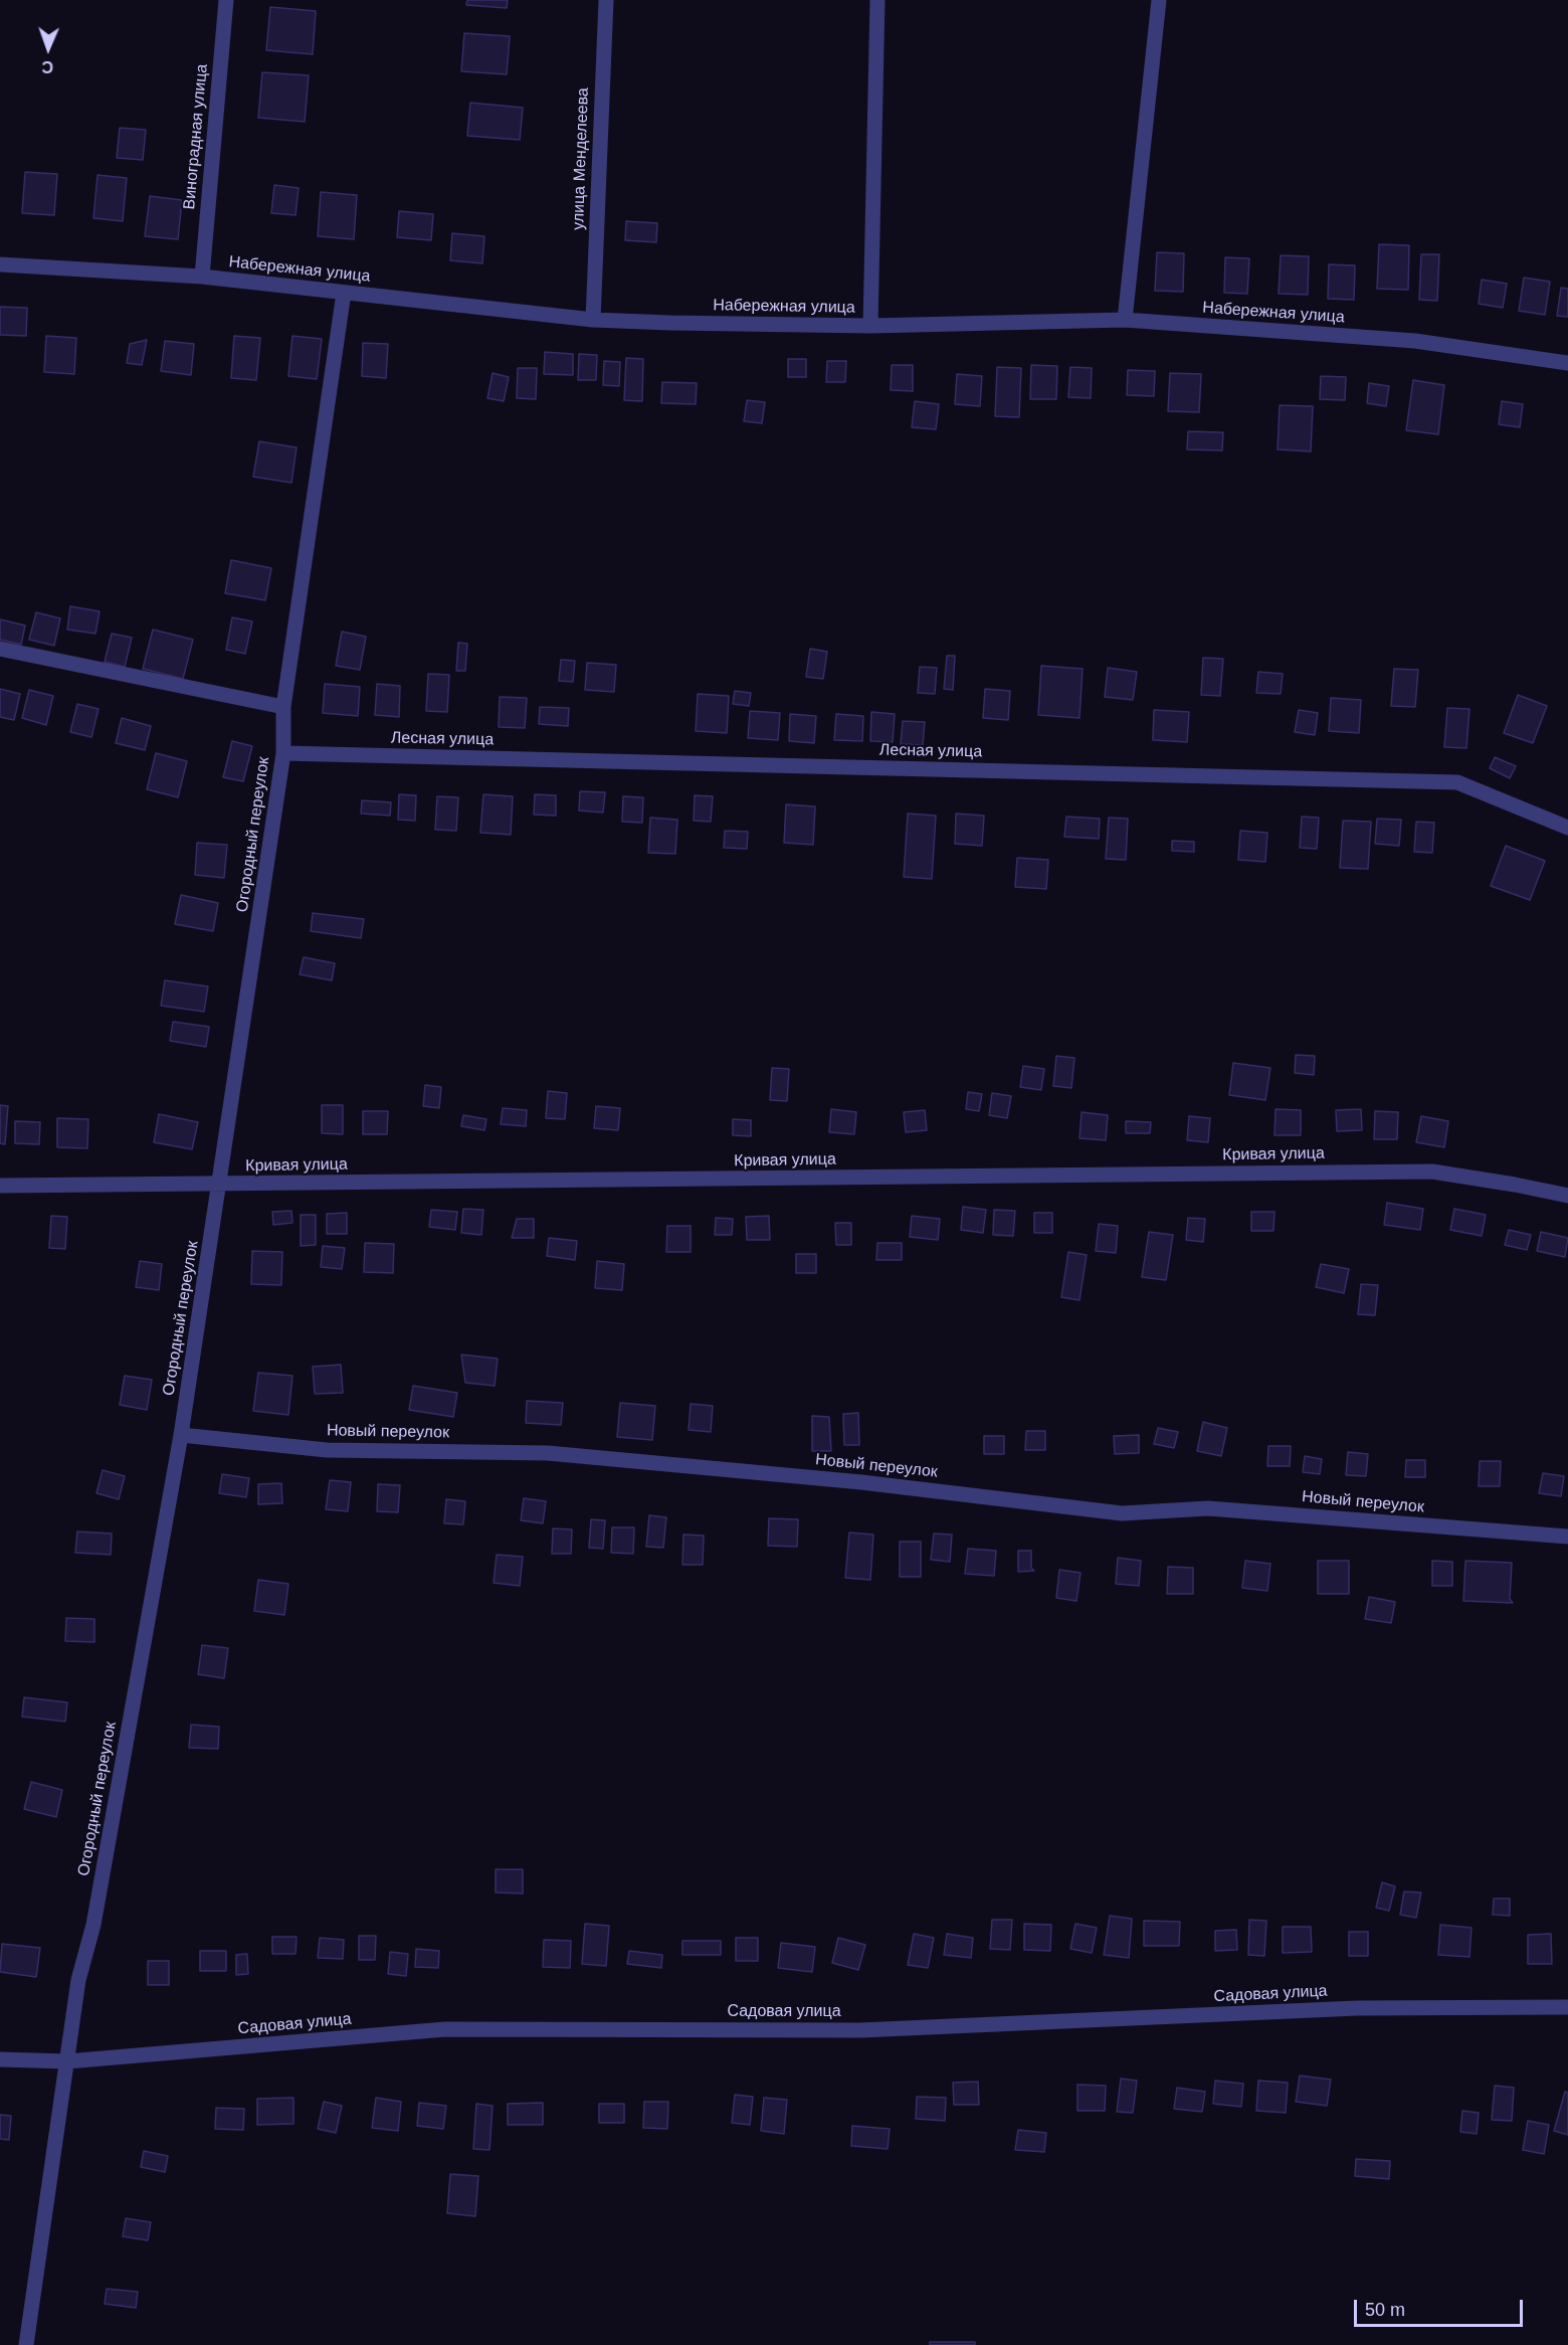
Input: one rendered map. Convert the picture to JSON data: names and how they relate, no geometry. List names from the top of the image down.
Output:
{
  "streets": {
    "street": [
      "Виноградная улица",
      "улица Менделеева",
      "Набережная улица",
      "Лесная улица",
      "Огородный переулок",
      "Кривая улица",
      "Новый переулок",
      "Садовая улица"
    ]
  },
  "crossings": [
    ["Виноградная улица", "Набережная улица"],
    ["улица Менделеева", "Набережная улица"],
    ["Набережная улица", "Огородный переулок"],
    ["Лесная улица", "Огородный переулок"],
    ["Огородный переулок", "Кривая улица"],
    ["Огородный переулок", "Новый переулок"],
    ["Огородный переулок", "Садовая улица"]
  ],
  "scale_bar": "50 m",
  "north": "bottom"
}
